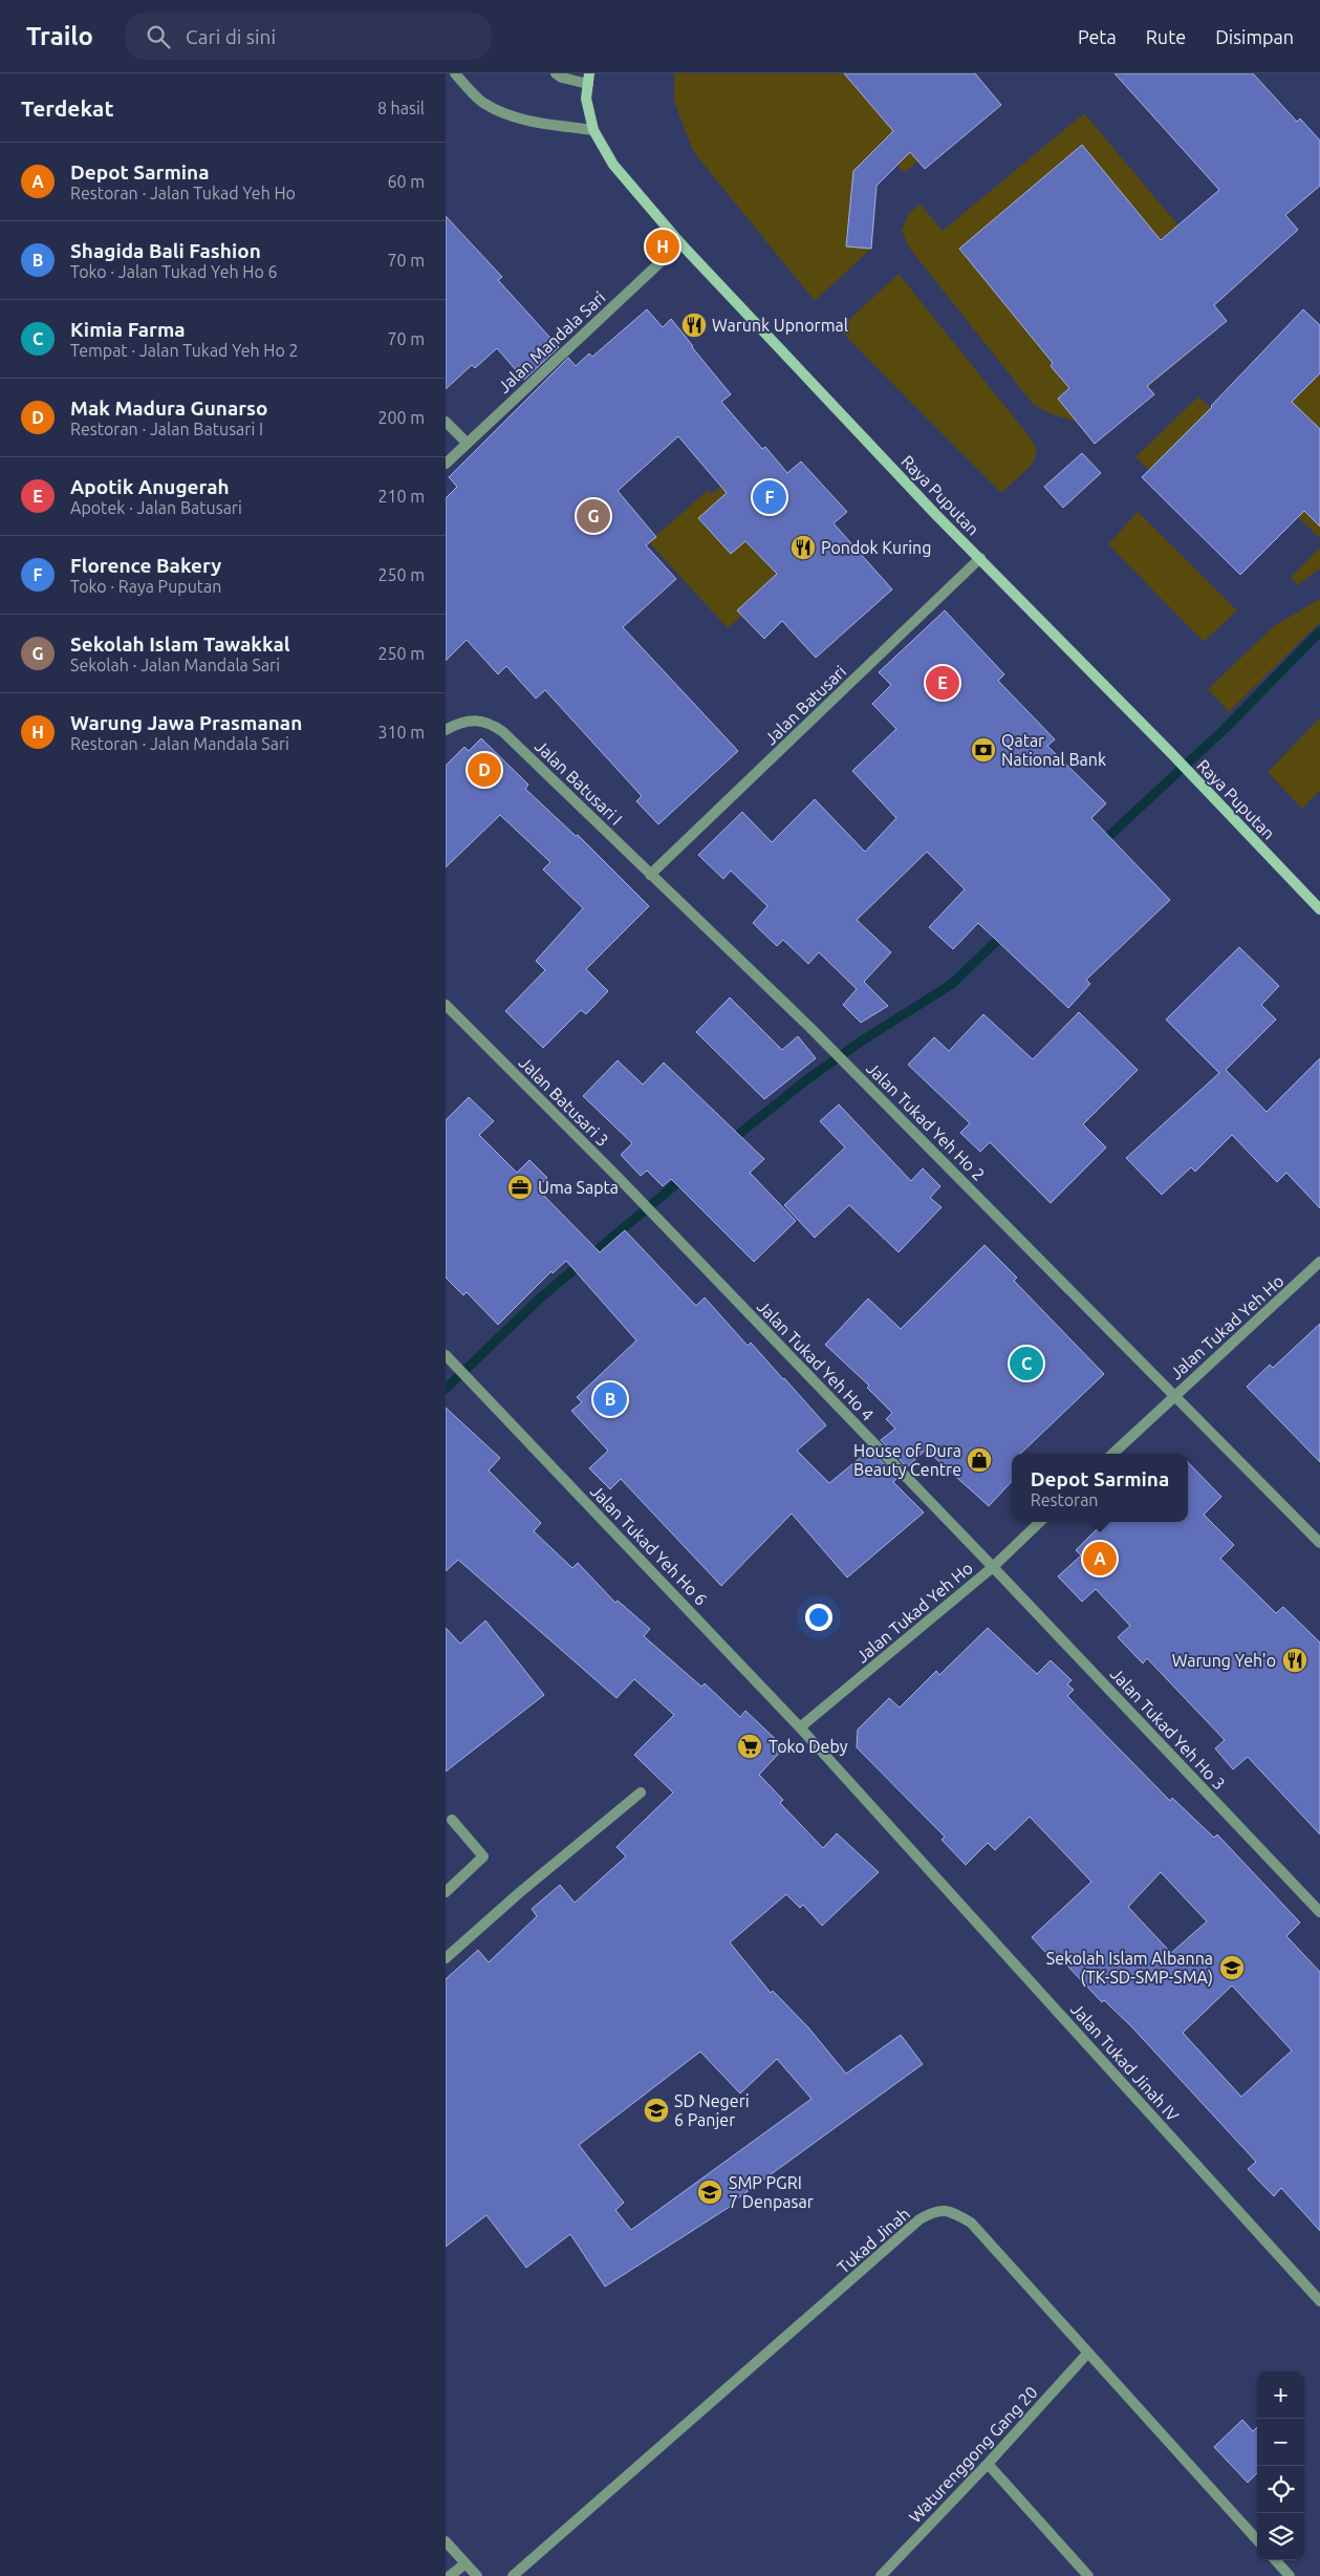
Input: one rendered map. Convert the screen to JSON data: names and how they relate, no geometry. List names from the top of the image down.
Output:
{
  "streets": {
    "main road": ["Raya Puputan"],
    "street": [
      "Jalan Mandala Sari",
      "Jalan Batusari",
      "Jalan Batusari I",
      "Jalan Batusari 3",
      "Jalan Tukad Yeh Ho 2",
      "Jalan Tukad Yeh Ho",
      "Jalan Tukad Yeh Ho 4",
      "Jalan Tukad Yeh Ho 6",
      "Jalan Tukad Yeh Ho 3",
      "Jalan Tukad Jinah IV",
      "Tukad Jinah",
      "Waturenggong Gang 20"
    ]
  },
  "crossings": [
    ["Jalan Mandala Sari", "Raya Puputan"],
    ["Raya Puputan", "Jalan Batusari"],
    ["Jalan Batusari", "Jalan Batusari I"],
    ["Jalan Batusari", "Jalan Tukad Yeh Ho 2"],
    ["Jalan Batusari I", "Jalan Tukad Yeh Ho 2"],
    ["Jalan Batusari 3", "Jalan Tukad Yeh Ho 4"],
    ["Jalan Tukad Yeh Ho 2", "Jalan Tukad Yeh Ho"],
    ["Jalan Tukad Yeh Ho", "Jalan Tukad Yeh Ho 4"],
    ["Jalan Tukad Yeh Ho", "Jalan Tukad Yeh Ho 6"],
    ["Jalan Tukad Yeh Ho", "Jalan Tukad Yeh Ho 3"],
    ["Jalan Tukad Yeh Ho", "Jalan Tukad Jinah IV"],
    ["Jalan Tukad Yeh Ho 4", "Jalan Tukad Yeh Ho 3"],
    ["Jalan Tukad Yeh Ho 6", "Jalan Tukad Jinah IV"],
    ["Tukad Jinah", "Waturenggong Gang 20"]
  ],
  "places": {
    "restaurant": ["Warunk Upnormal", "Pondok Kuring", "Warung Yeh'o"],
    "bank": ["Qatar National Bank"],
    "office": ["Uma Sapta"],
    "shop": ["House of Dura Beauty Centre"],
    "supermarket": ["Toko Deby"],
    "school or university": ["Sekolah Islam Albanna (TK-SD-SMP-SMA)", "SD Negeri 6 Panjer", "SMP PGRI 7 Denpasar"]
  },
  "page": {
    "header": "Trailo",
    "search": "Cari di sini",
    "nav": ["Peta", "Rute", "Disimpan"],
    "heading": ["Terdekat", "8 hasil"],
    "list": [
      {
        "mark": "A",
        "name": "Depot Sarmina",
        "note": "Restoran · Jalan Tukad Yeh Ho",
        "value": "60 m"
      },
      {
        "mark": "B",
        "name": "Shagida Bali Fashion",
        "note": "Toko · Jalan Tukad Yeh Ho 6",
        "value": "70 m"
      },
      {
        "mark": "C",
        "name": "Kimia Farma",
        "note": "Tempat · Jalan Tukad Yeh Ho 2",
        "value": "70 m"
      },
      {
        "mark": "D",
        "name": "Mak Madura Gunarso",
        "note": "Restoran · Jalan Batusari I",
        "value": "200 m"
      },
      {
        "mark": "E",
        "name": "Apotik Anugerah",
        "note": "Apotek · Jalan Batusari",
        "value": "210 m"
      },
      {
        "mark": "F",
        "name": "Florence Bakery",
        "note": "Toko · Raya Puputan",
        "value": "250 m"
      },
      {
        "mark": "G",
        "name": "Sekolah Islam Tawakkal",
        "note": "Sekolah · Jalan Mandala Sari",
        "value": "250 m"
      },
      {
        "mark": "H",
        "name": "Warung Jawa Prasmanan",
        "note": "Restoran · Jalan Mandala Sari",
        "value": "310 m"
      }
    ],
    "pins": [
      "H",
      "F",
      "G",
      "E",
      "D",
      "C",
      "B",
      "A"
    ],
    "popup": ["Depot Sarmina", "Restoran"],
    "map_buttons": ["+", "−"]
  }
}
